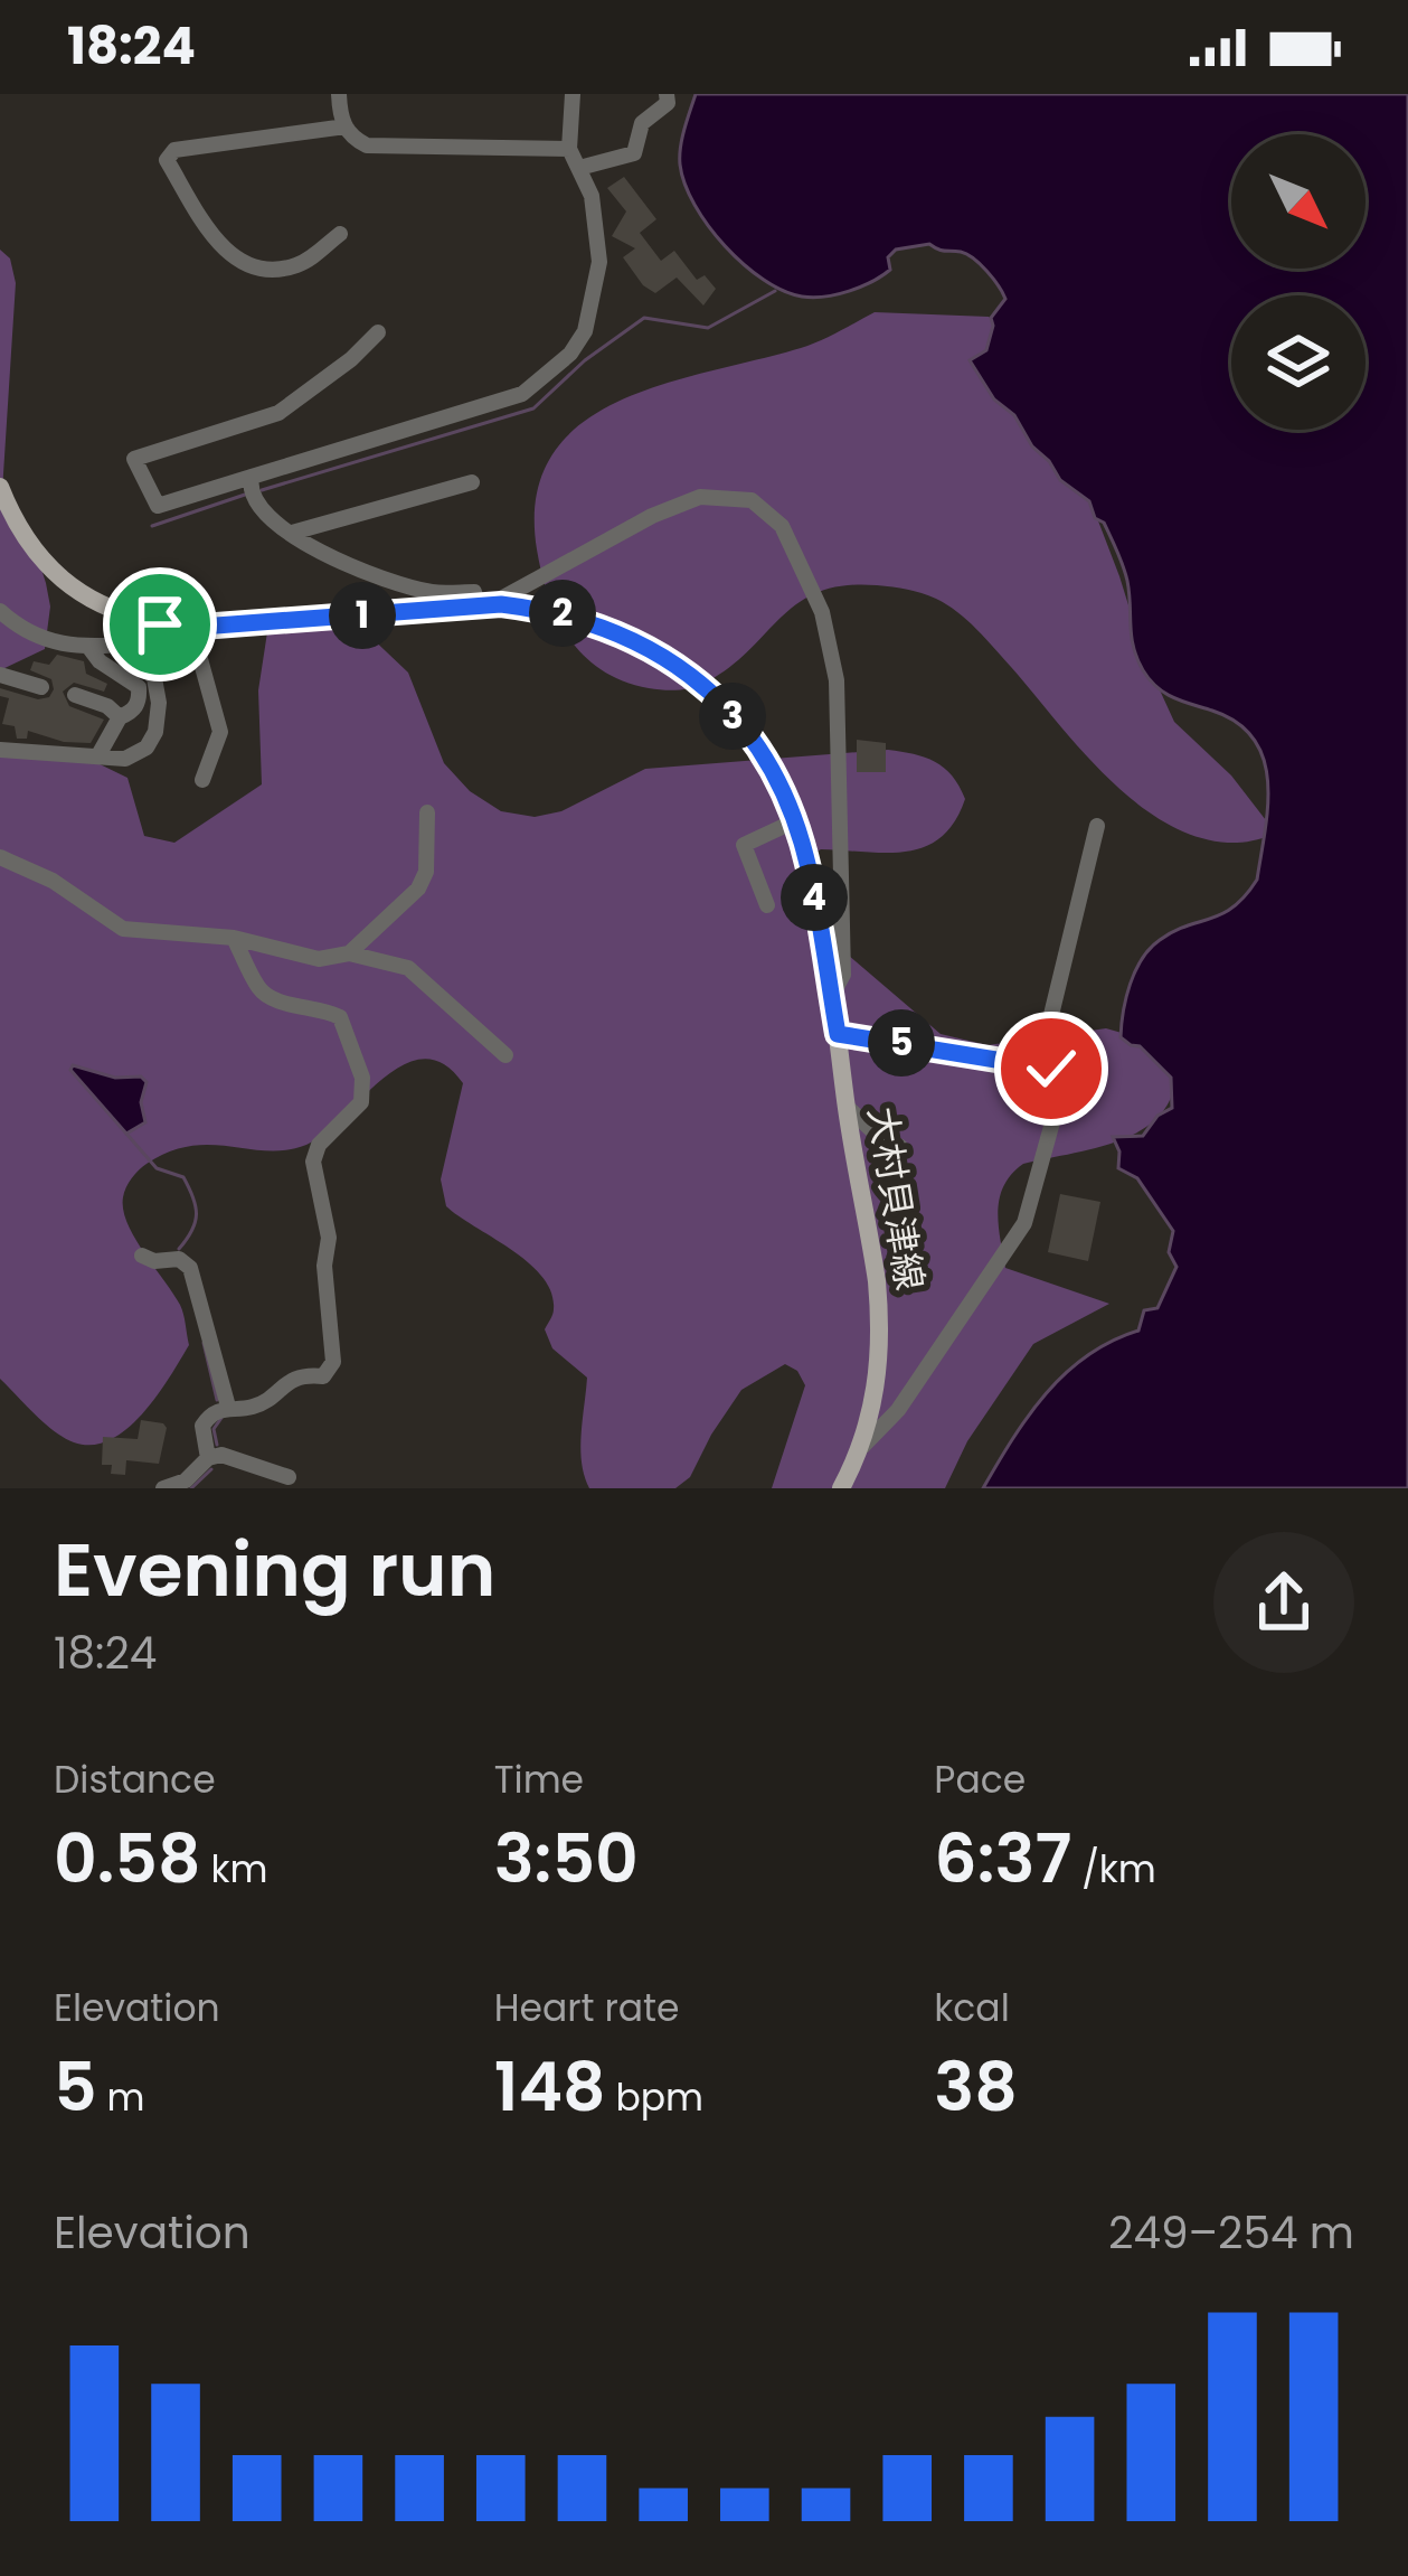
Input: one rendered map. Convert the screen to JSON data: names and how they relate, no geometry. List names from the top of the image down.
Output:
{
  "streets": {
    "main road": ["大村貝津線"]
  },
  "north": "bottom right",
  "page": {
    "status": "18:24",
    "pins": [
      "2",
      "1",
      "3",
      "4",
      "5"
    ],
    "heading": ["Evening run", "18:24"],
    "stats": [
      ["Distance", "0.58 km"],
      ["Time", "3:50"],
      ["Pace", "6:37 /km"],
      ["Elevation", "5 m"],
      ["Heart rate", "148 bpm"],
      ["kcal", "38"]
    ],
    "chart": ["Elevation", "249–254 m"]
  }
}
